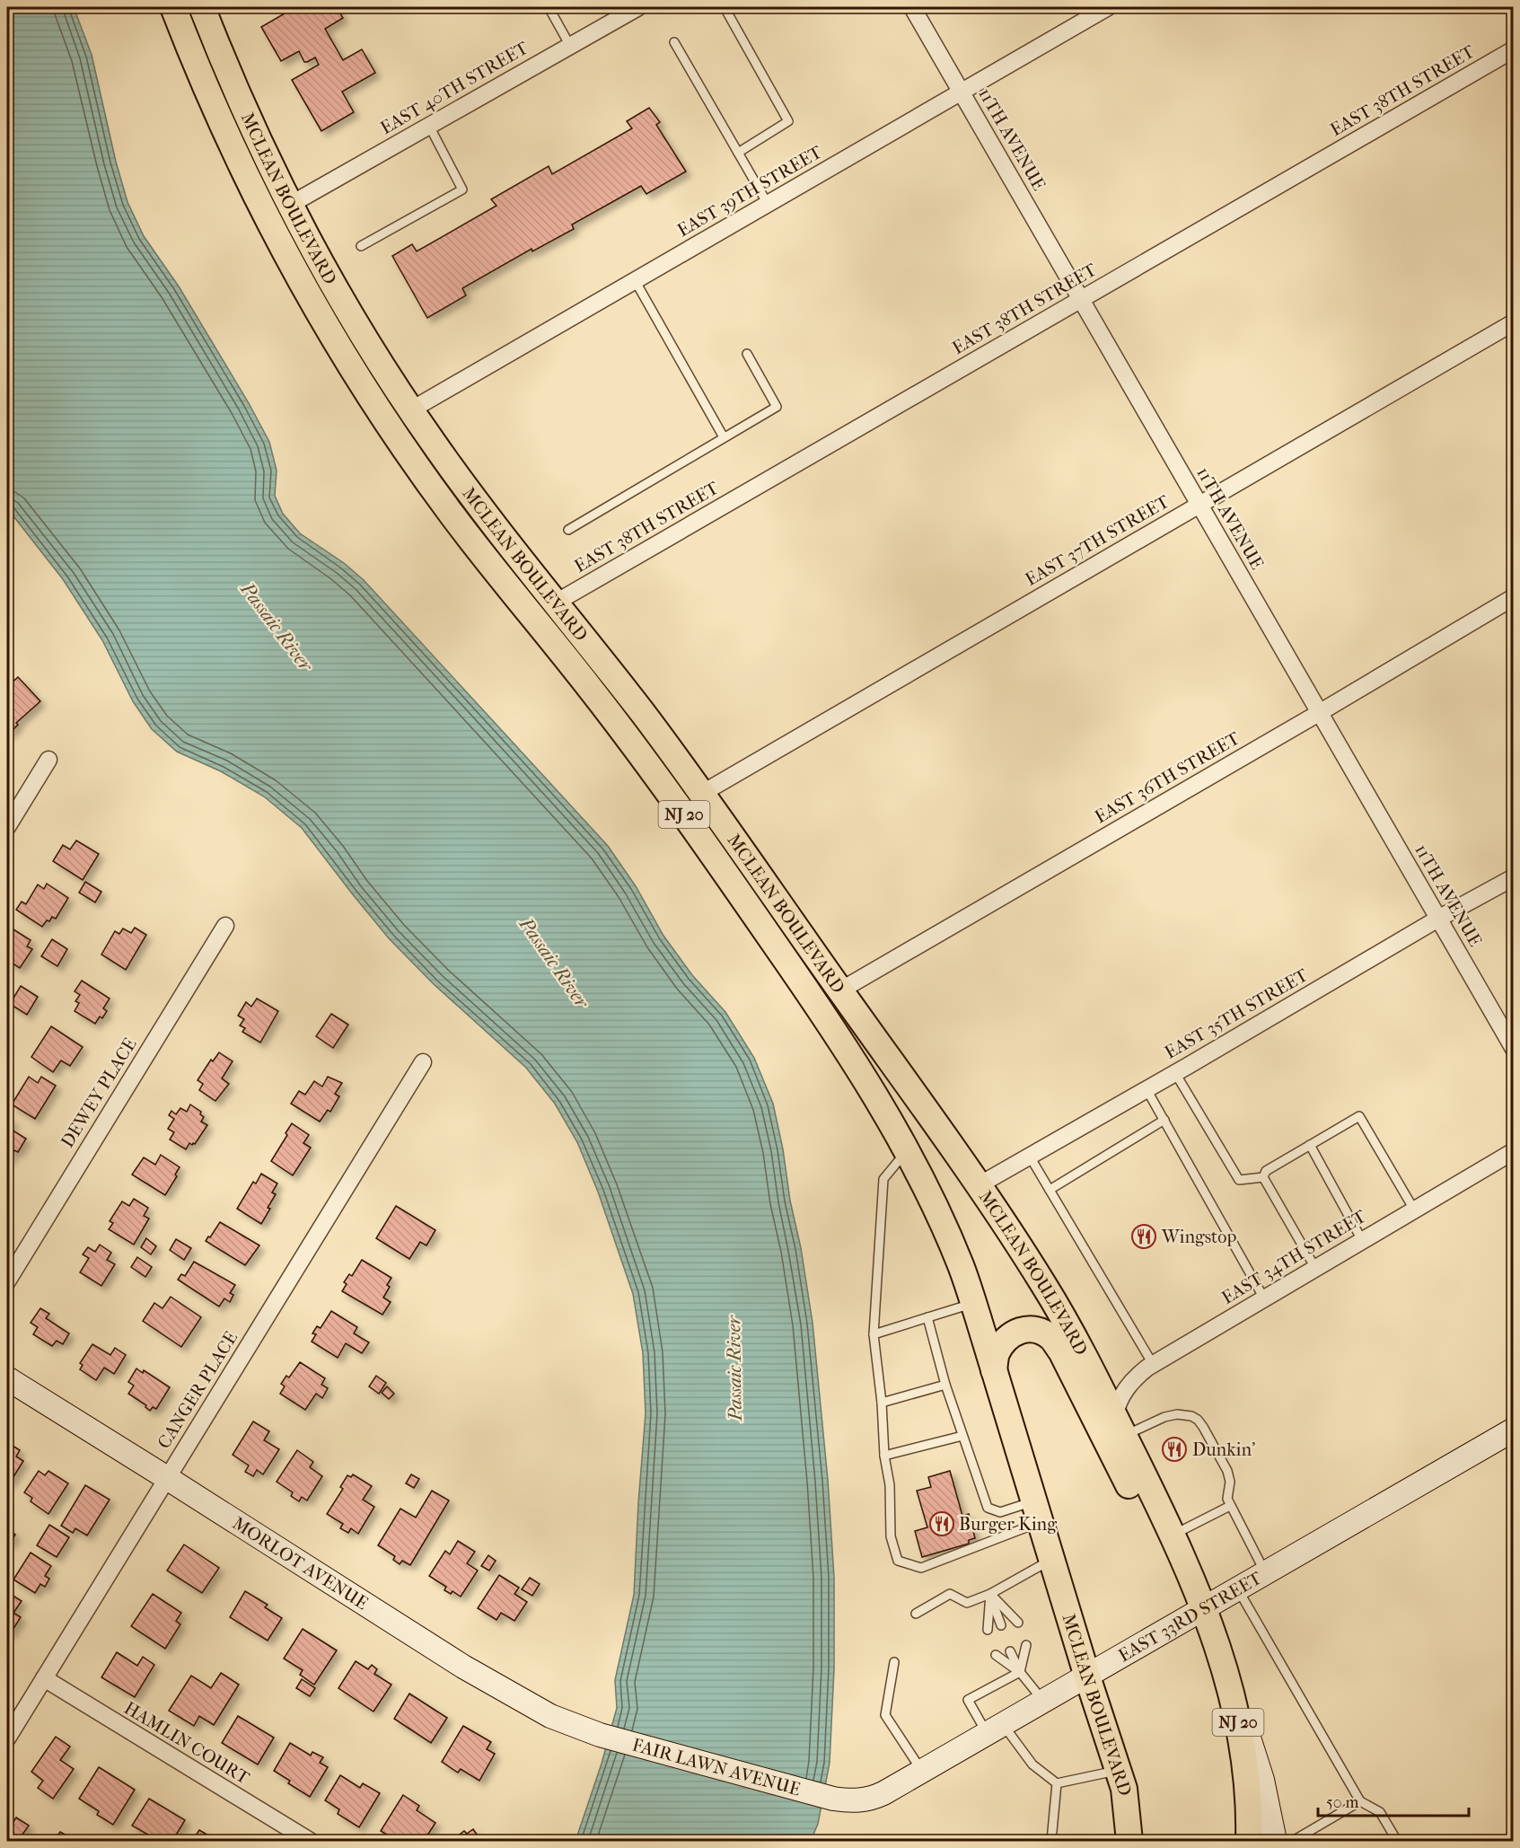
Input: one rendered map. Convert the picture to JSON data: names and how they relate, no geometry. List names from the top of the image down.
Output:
{
  "streets": {
    "main road": [
      "MCLEAN BOULEVARD",
      "NJ 20",
      "MORLOT AVENUE",
      "EAST 33RD STREET",
      "FAIR LAWN AVENUE"
    ],
    "street": [
      "EAST 40TH STREET",
      "EAST 38TH STREET",
      "11TH AVENUE",
      "EAST 39TH STREET",
      "EAST 37TH STREET",
      "EAST 36TH STREET",
      "EAST 35TH STREET",
      "DEWEY PLACE",
      "EAST 34TH STREET",
      "CANGER PLACE",
      "HAMLIN COURT"
    ]
  },
  "crossings": [
    ["EAST 40TH STREET", "MCLEAN BOULEVARD"],
    ["EAST 38TH STREET", "11TH AVENUE"],
    ["EAST 38TH STREET", "MCLEAN BOULEVARD"],
    ["11TH AVENUE", "EAST 39TH STREET"],
    ["11TH AVENUE", "EAST 37TH STREET"],
    ["11TH AVENUE", "EAST 36TH STREET"],
    ["11TH AVENUE", "EAST 35TH STREET"],
    ["EAST 39TH STREET", "MCLEAN BOULEVARD"],
    ["MCLEAN BOULEVARD", "EAST 37TH STREET"],
    ["MCLEAN BOULEVARD", "EAST 36TH STREET"],
    ["MCLEAN BOULEVARD", "EAST 35TH STREET"],
    ["MCLEAN BOULEVARD", "EAST 34TH STREET"],
    ["MCLEAN BOULEVARD", "EAST 33RD STREET"],
    ["CANGER PLACE", "MORLOT AVENUE"],
    ["CANGER PLACE", "HAMLIN COURT"],
    ["MORLOT AVENUE", "FAIR LAWN AVENUE"],
    ["EAST 33RD STREET", "FAIR LAWN AVENUE"]
  ],
  "water": ["Passaic River"],
  "places": {
    "restaurant": ["Wingstop", "Dunkin'", "Burger King"]
  },
  "scale_bar": "50 m"
}
